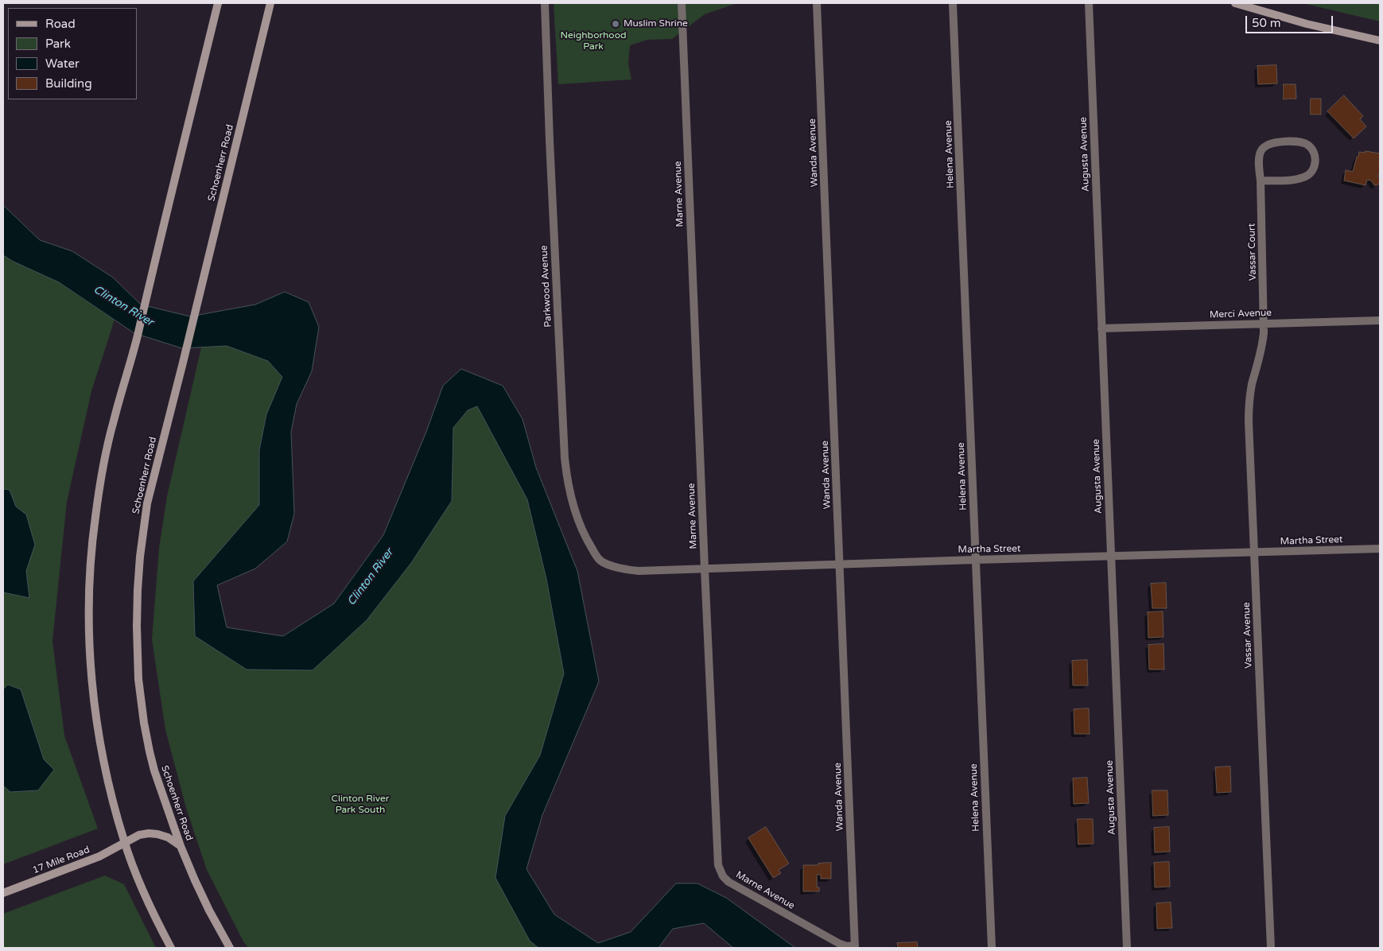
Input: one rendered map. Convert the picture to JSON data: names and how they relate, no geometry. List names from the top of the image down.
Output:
{
  "streets": {
    "main road": ["Schoenherr Road", "17 Mile Road"],
    "street": [
      "Wanda Avenue",
      "Helena Avenue",
      "Augusta Avenue",
      "Marne Avenue",
      "Vassar Court",
      "Parkwood Avenue",
      "Merci Avenue",
      "Martha Street",
      "Vassar Avenue"
    ]
  },
  "crossings": [
    ["Wanda Avenue", "Marne Avenue"],
    ["Wanda Avenue", "Martha Street"],
    ["Helena Avenue", "Martha Street"],
    ["Augusta Avenue", "Merci Avenue"],
    ["Augusta Avenue", "Martha Street"],
    ["Schoenherr Road", "17 Mile Road"],
    ["Marne Avenue", "Martha Street"],
    ["Vassar Court", "Merci Avenue"],
    ["Vassar Court", "Vassar Avenue"],
    ["Parkwood Avenue", "Martha Street"],
    ["Merci Avenue", "Vassar Avenue"],
    ["Martha Street", "Vassar Avenue"]
  ],
  "water": ["Clinton River"],
  "parks": ["Neighborhood Park", "Clinton River Park South"],
  "places": ["Muslim Shrine"],
  "legend": [
    "Road",
    "Park",
    "Water",
    "Building"
  ],
  "scale_bar": "50 m"
}
